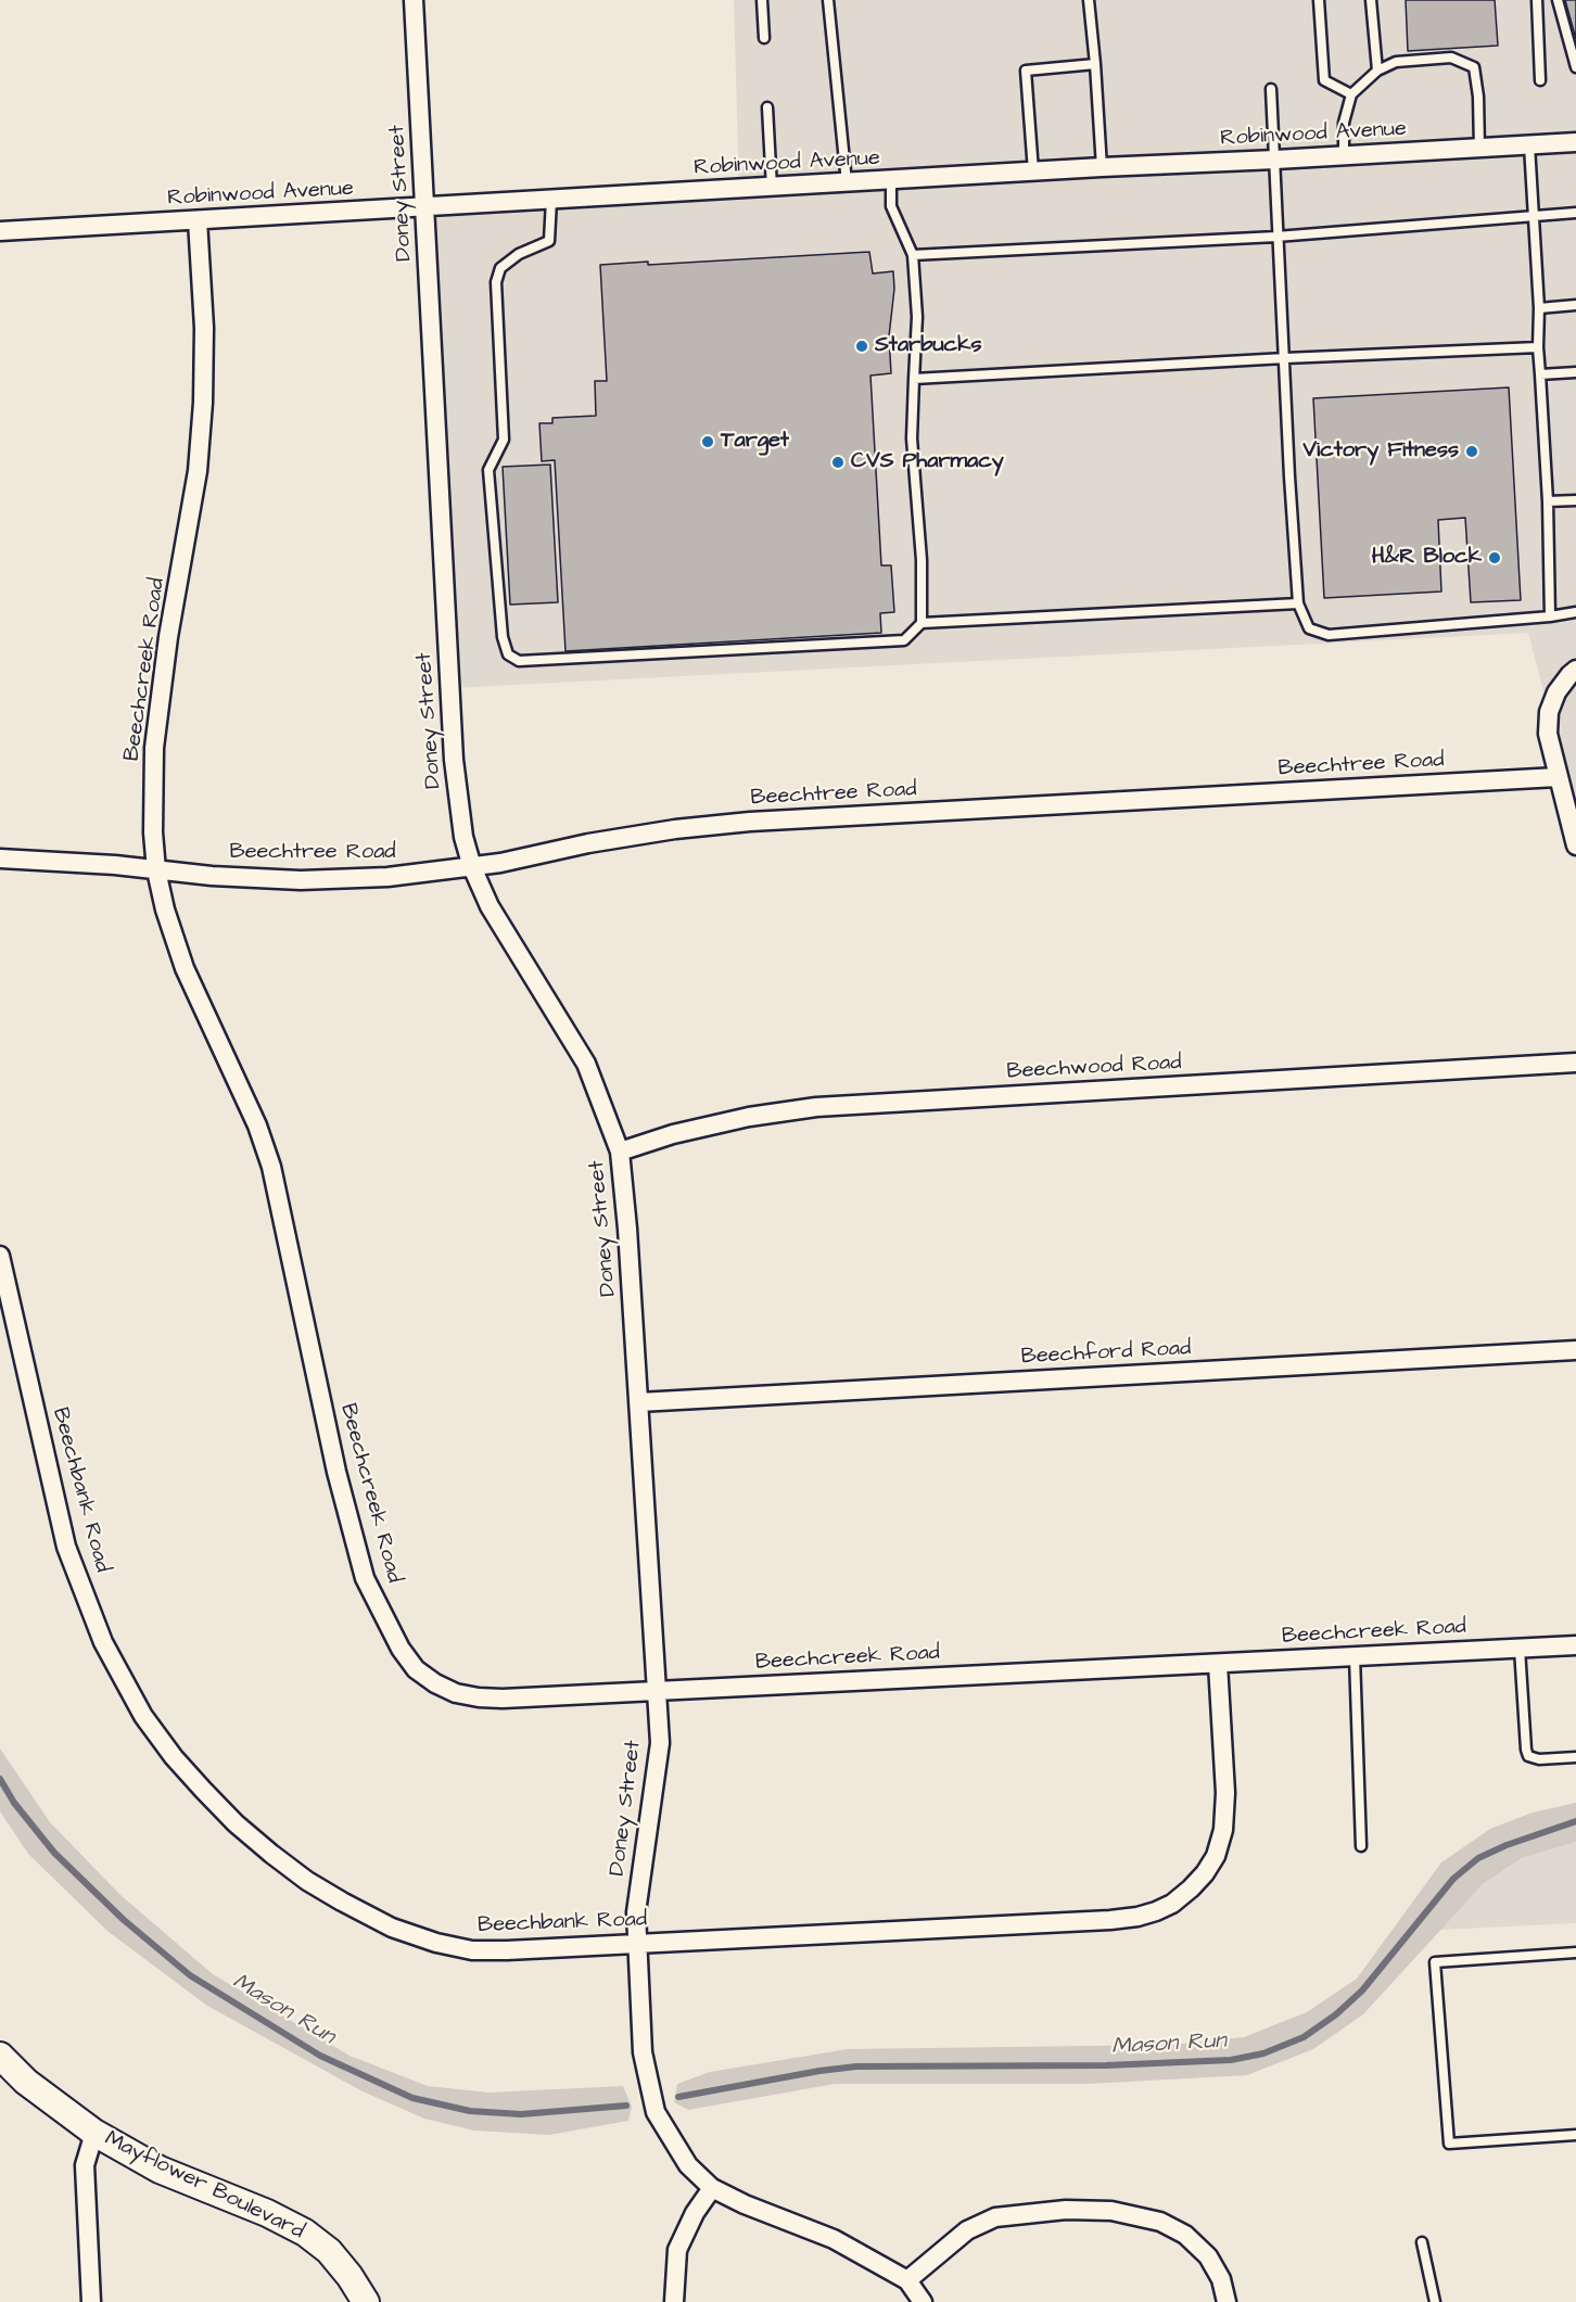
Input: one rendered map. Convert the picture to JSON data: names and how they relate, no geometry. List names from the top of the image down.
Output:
{
  "streets": {
    "street": [
      "Robinwood Avenue",
      "Doney Street",
      "Beechcreek Road",
      "Beechtree Road",
      "Beechwood Road",
      "Beechford Road",
      "Beechbank Road",
      "Mayflower Boulevard"
    ]
  },
  "crossings": [
    ["Robinwood Avenue", "Doney Street"],
    ["Robinwood Avenue", "Beechcreek Road"],
    ["Doney Street", "Beechcreek Road"],
    ["Doney Street", "Beechtree Road"],
    ["Doney Street", "Beechwood Road"],
    ["Doney Street", "Beechford Road"],
    ["Doney Street", "Beechbank Road"],
    ["Beechcreek Road", "Beechtree Road"],
    ["Beechcreek Road", "Beechbank Road"]
  ],
  "water": ["Mason Run"],
  "places": [
    "Starbucks",
    "Target",
    "Victory Fitness",
    "CVS Pharmacy",
    "H&R Block"
  ]
}
